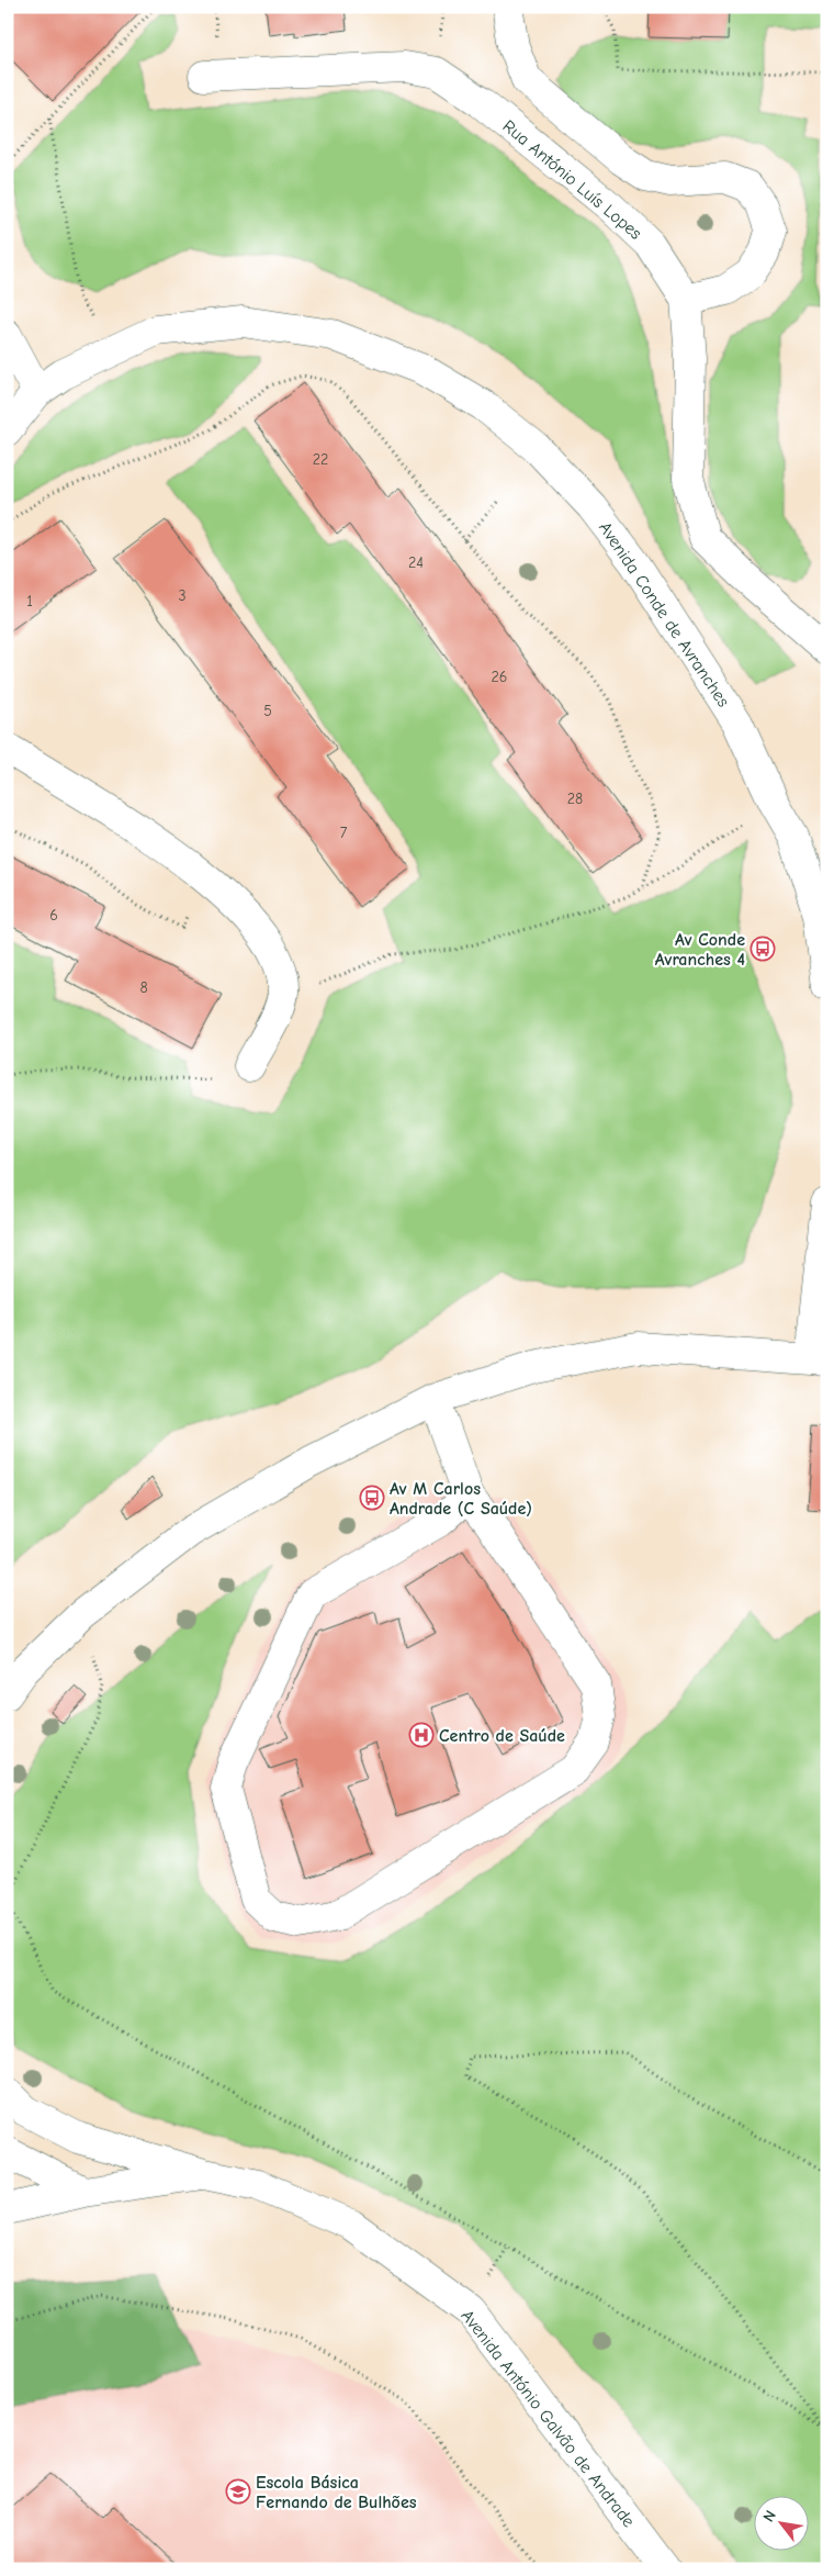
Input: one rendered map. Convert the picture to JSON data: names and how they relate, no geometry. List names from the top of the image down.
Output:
{
  "streets": {
    "street": ["Rua António Luís Lopes", "Avenida Conde de Avranches", "Avenida António Galvão de Andrade"]
  },
  "places": {
    "bus stop": ["Av Conde Avranches 4", "Av M Carlos Andrade (C Saúde)"],
    "hospital": ["Centro de Saúde"],
    "school or university": ["Escola Básica Fernando de Bulhões"]
  },
  "house_numbers": [
    "22",
    "24",
    "3",
    "1",
    "26",
    "5",
    "28",
    "7",
    "6",
    "8"
  ],
  "north": "top left"
}
